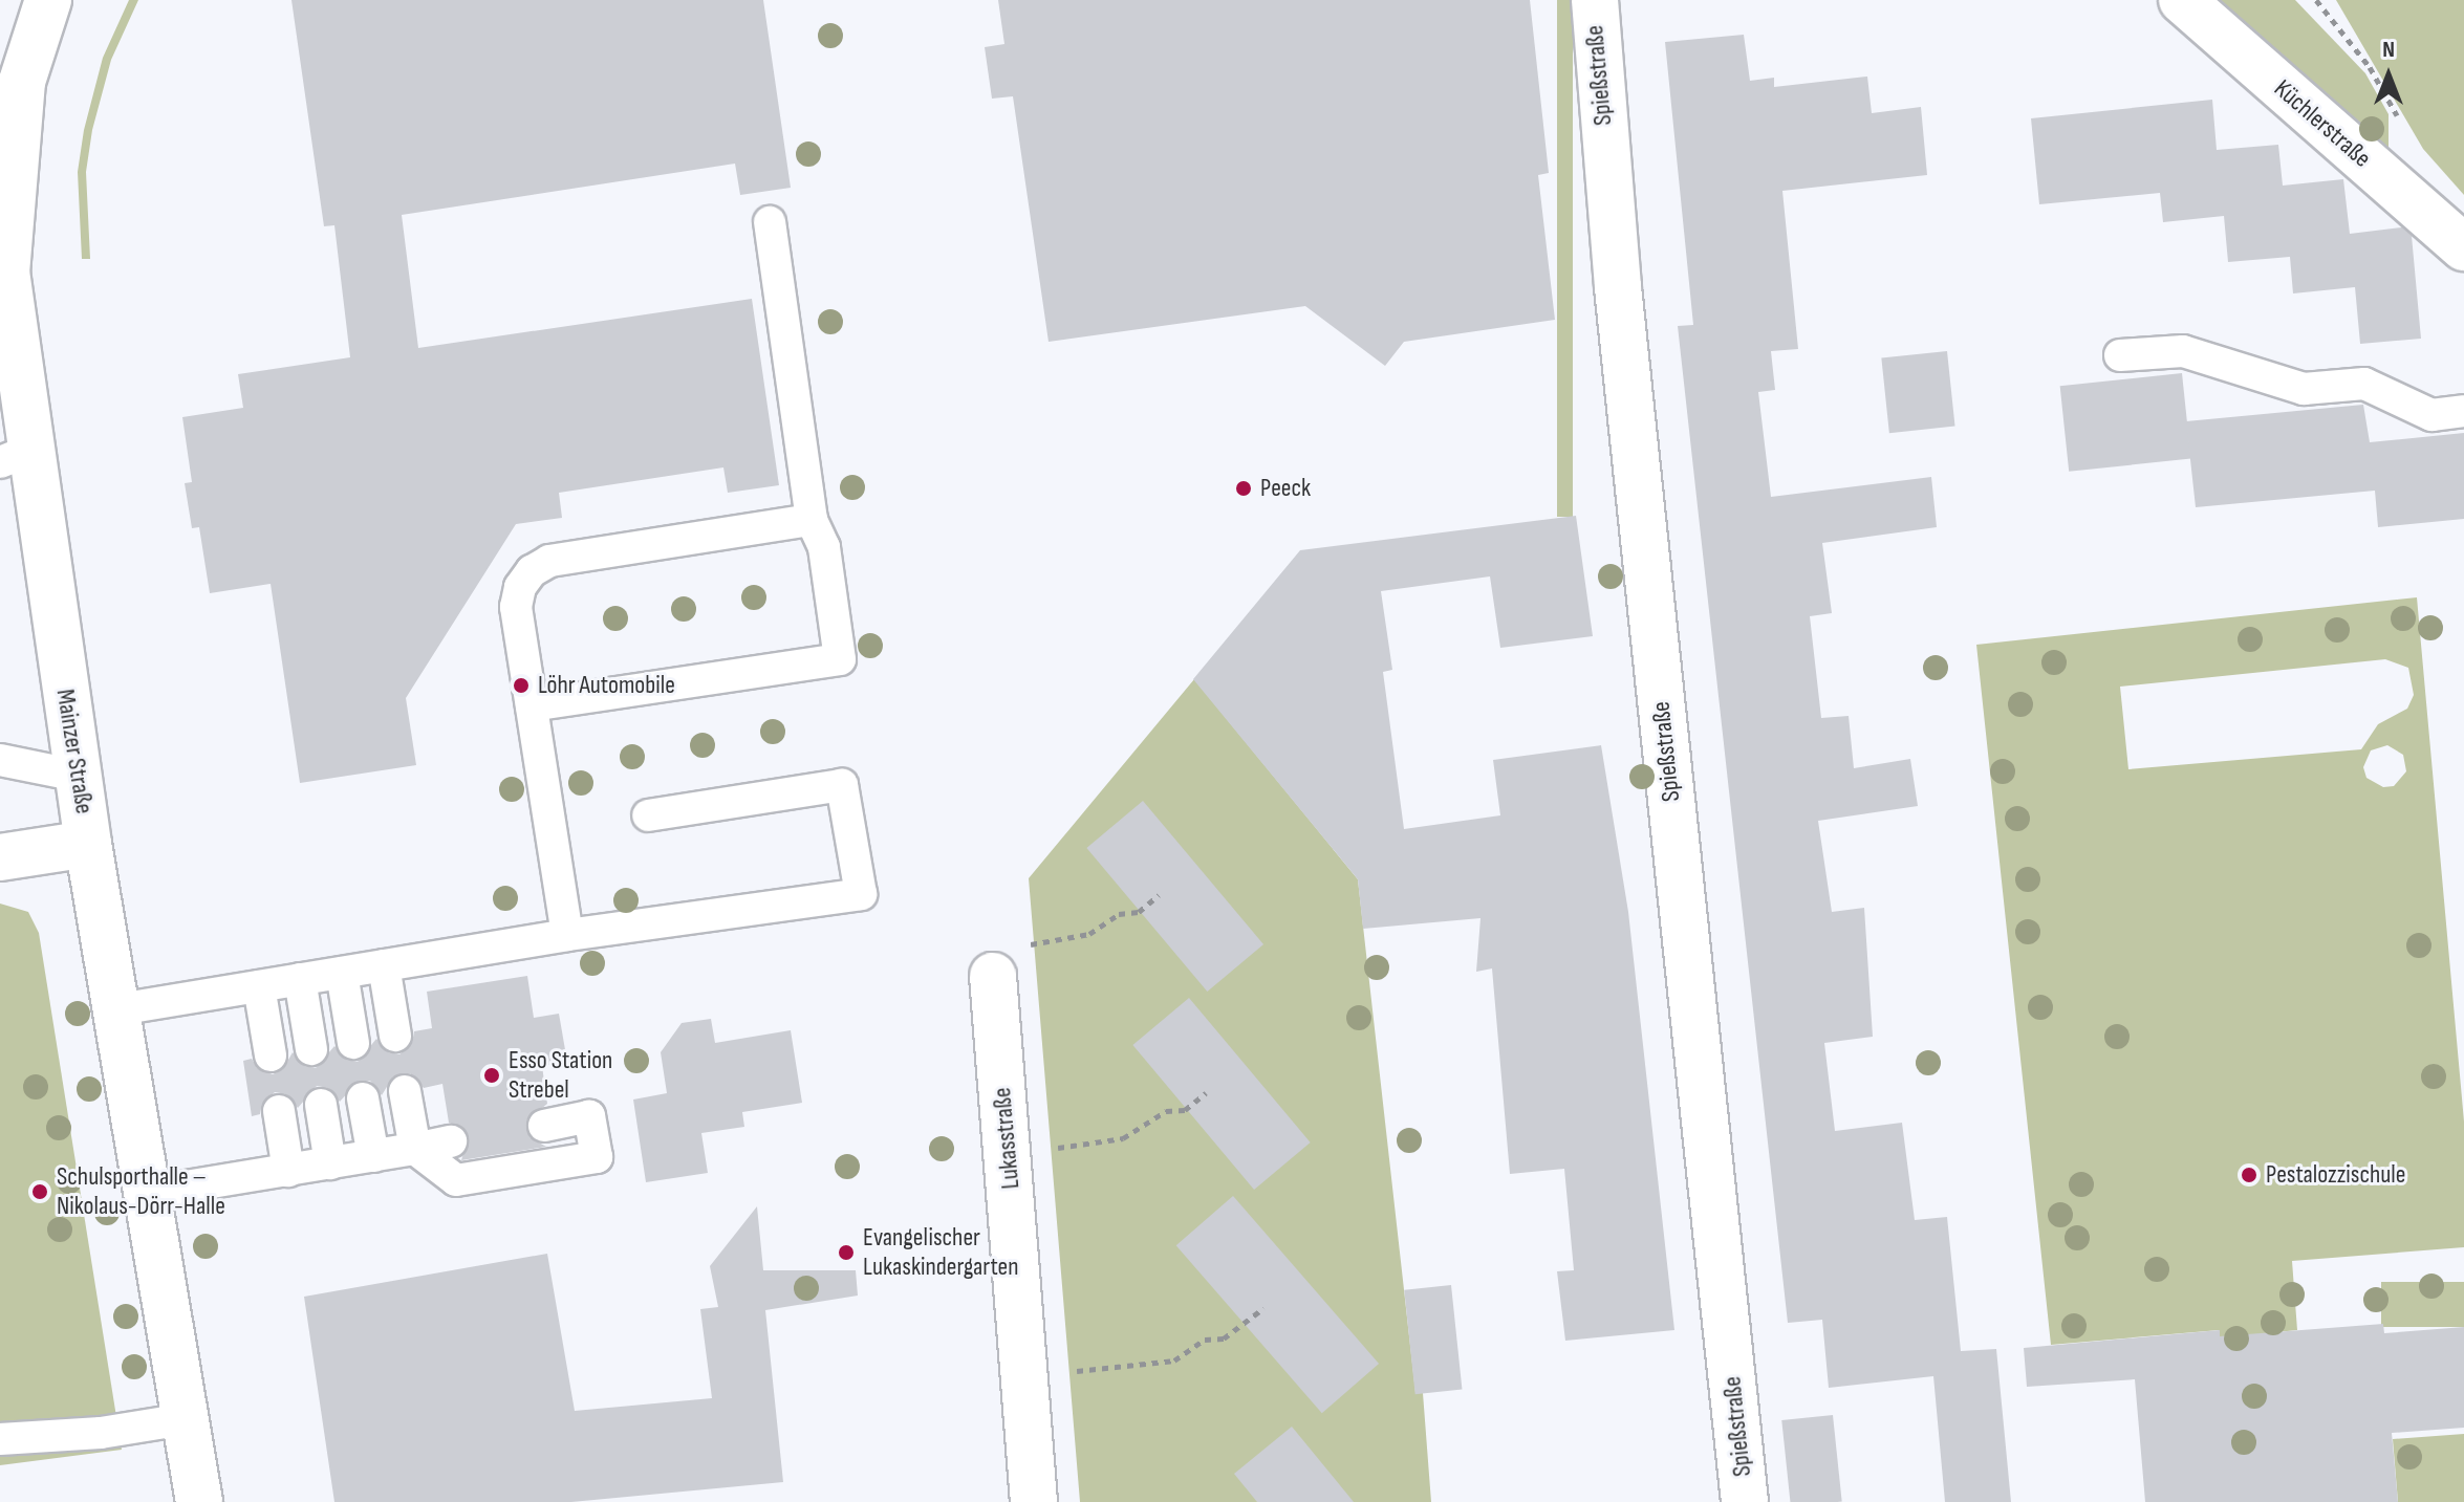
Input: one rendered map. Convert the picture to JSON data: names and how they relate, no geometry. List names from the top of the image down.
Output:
{
  "streets": {
    "street": [
      "Spießstraße",
      "Küchlerstraße",
      "Mainzer Straße",
      "Lukasstraße"
    ]
  },
  "places": [
    "Peeck",
    "Löhr Automobile",
    "Esso Station Strebel",
    "Pestalozzischule",
    "Schulsporthalle – Nikolaus-Dörr-Halle",
    "Evangelischer Lukaskindergarten"
  ],
  "north": "top"
}
